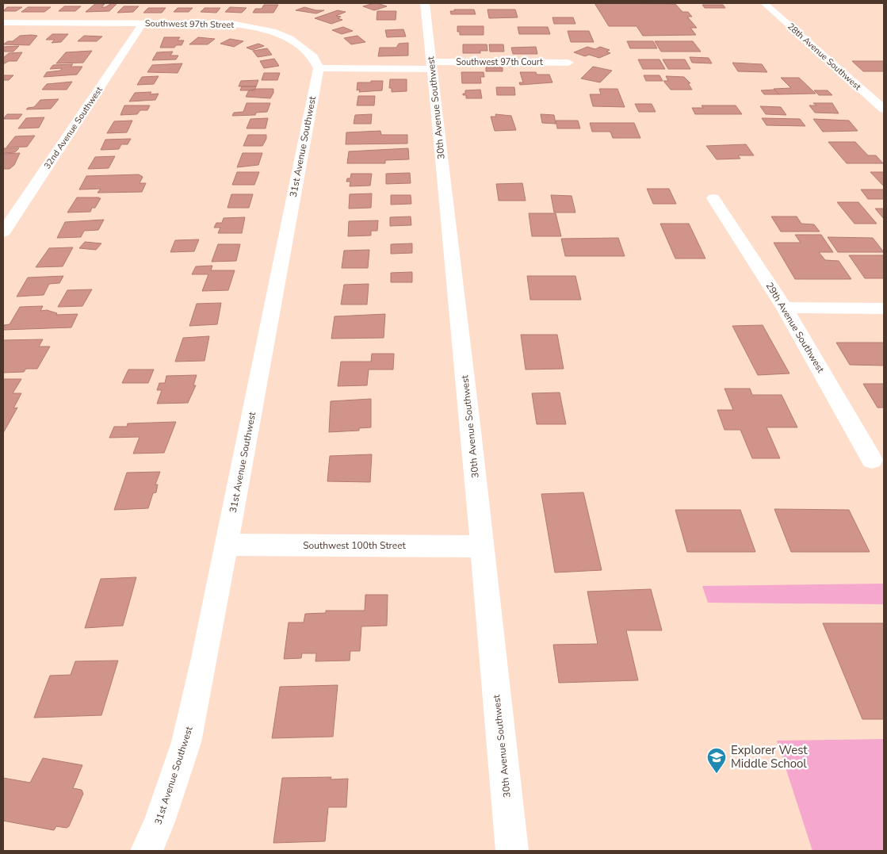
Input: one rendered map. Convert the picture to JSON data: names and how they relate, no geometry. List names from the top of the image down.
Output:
{
  "streets": {
    "street": [
      "Southwest 97th Street",
      "28th Avenue Southwest",
      "Southwest 97th Court",
      "30th Avenue Southwest",
      "32nd Avenue Southwest",
      "31st Avenue Southwest",
      "29th Avenue Southwest",
      "Southwest 100th Street"
    ]
  },
  "crossings": [
    ["Southwest 97th Street", "32nd Avenue Southwest"],
    ["Southwest 97th Street", "31st Avenue Southwest"],
    ["Southwest 97th Court", "30th Avenue Southwest"],
    ["30th Avenue Southwest", "Southwest 100th Street"],
    ["31st Avenue Southwest", "Southwest 100th Street"]
  ],
  "places": {
    "school or university": ["Explorer West Middle School"]
  }
}
